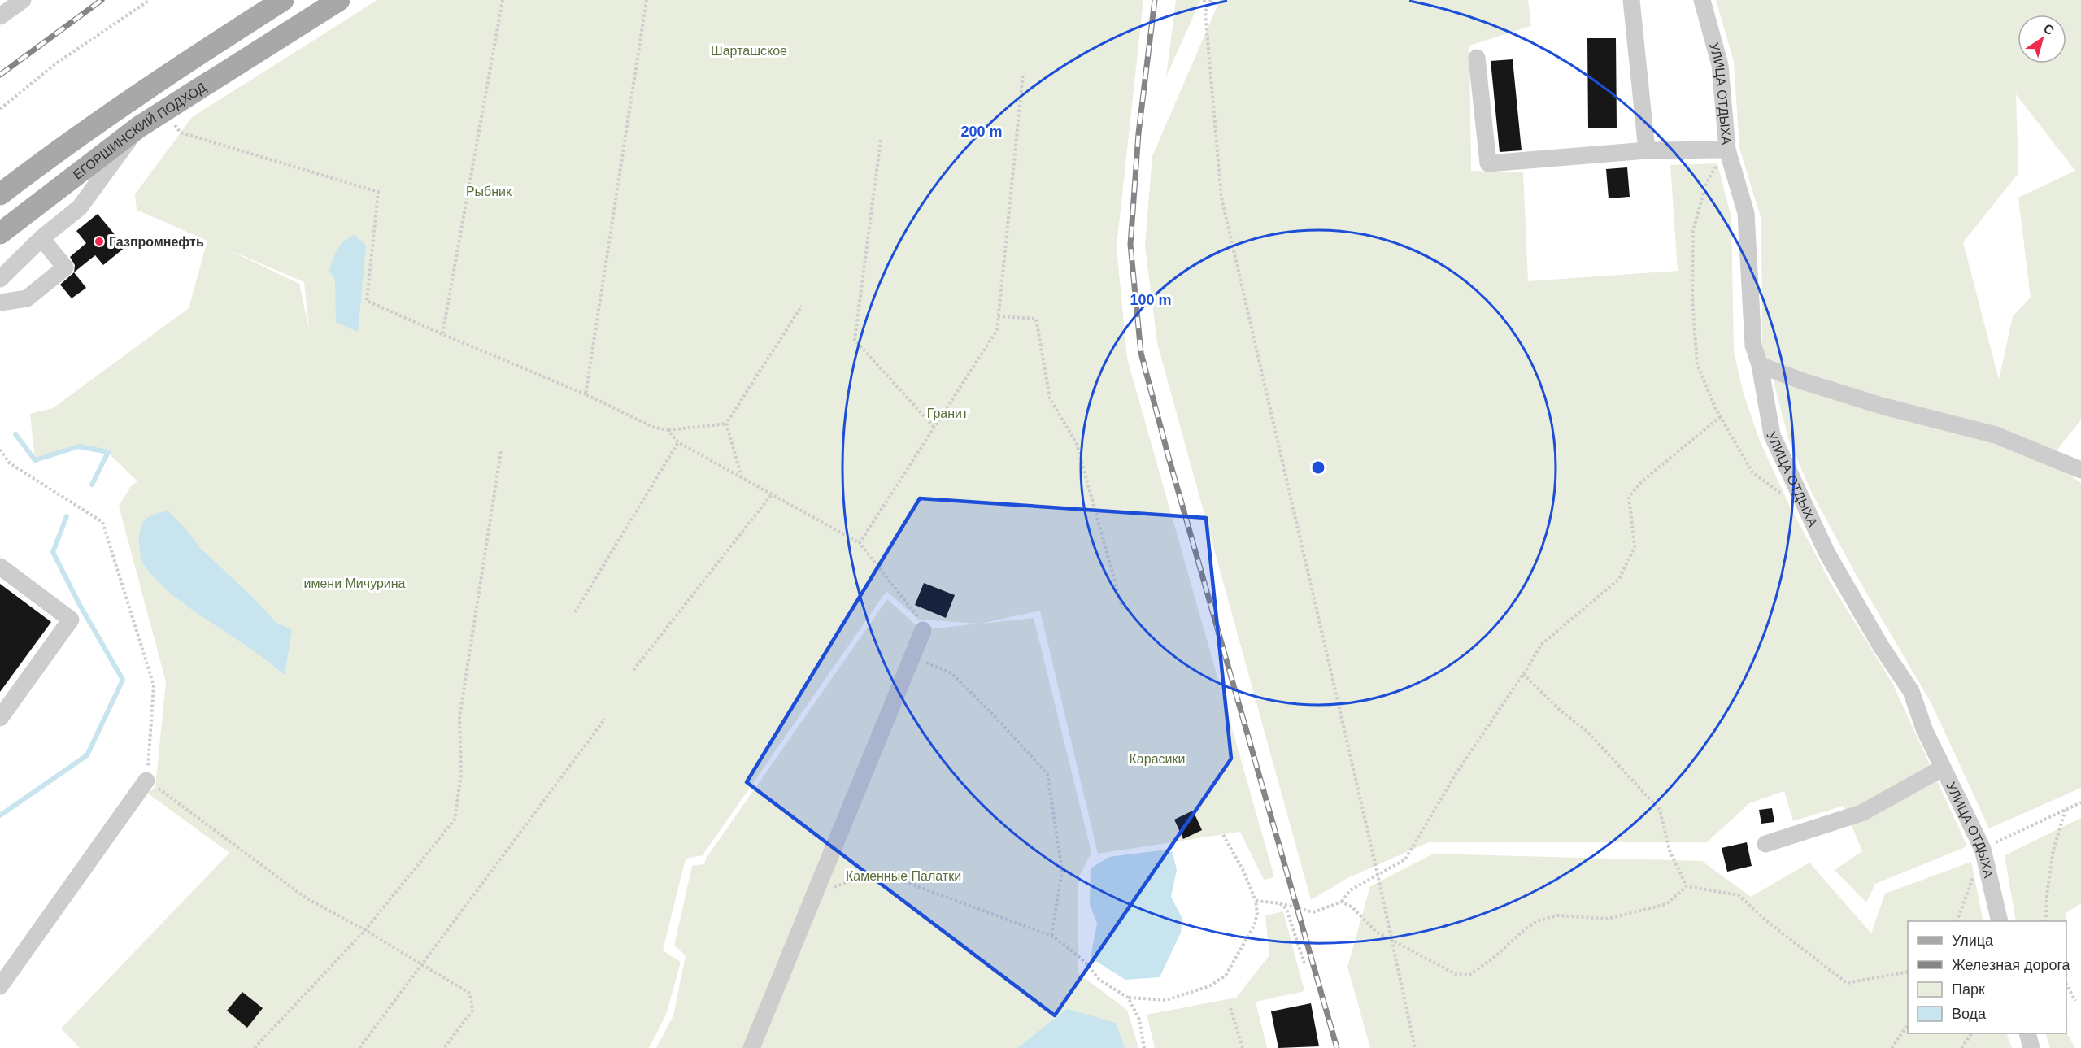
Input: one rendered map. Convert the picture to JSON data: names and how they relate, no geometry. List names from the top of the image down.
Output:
{
  "streets": {
    "main road": ["ЕГОРШИНСКИЙ ПОДХОД"],
    "street": ["УЛИЦА ОТДЫХА"]
  },
  "parks": [
    "Шарташское",
    "Рыбник",
    "Гранит",
    "имени Мичурина",
    "Карасики",
    "Каменные Палатки"
  ],
  "places": ["Газпромнефть"],
  "legend": [
    "Улица",
    "Железная дорога",
    "Парк",
    "Вода"
  ],
  "north": "top right",
  "rings": ["200 m", "100 m"]
}
